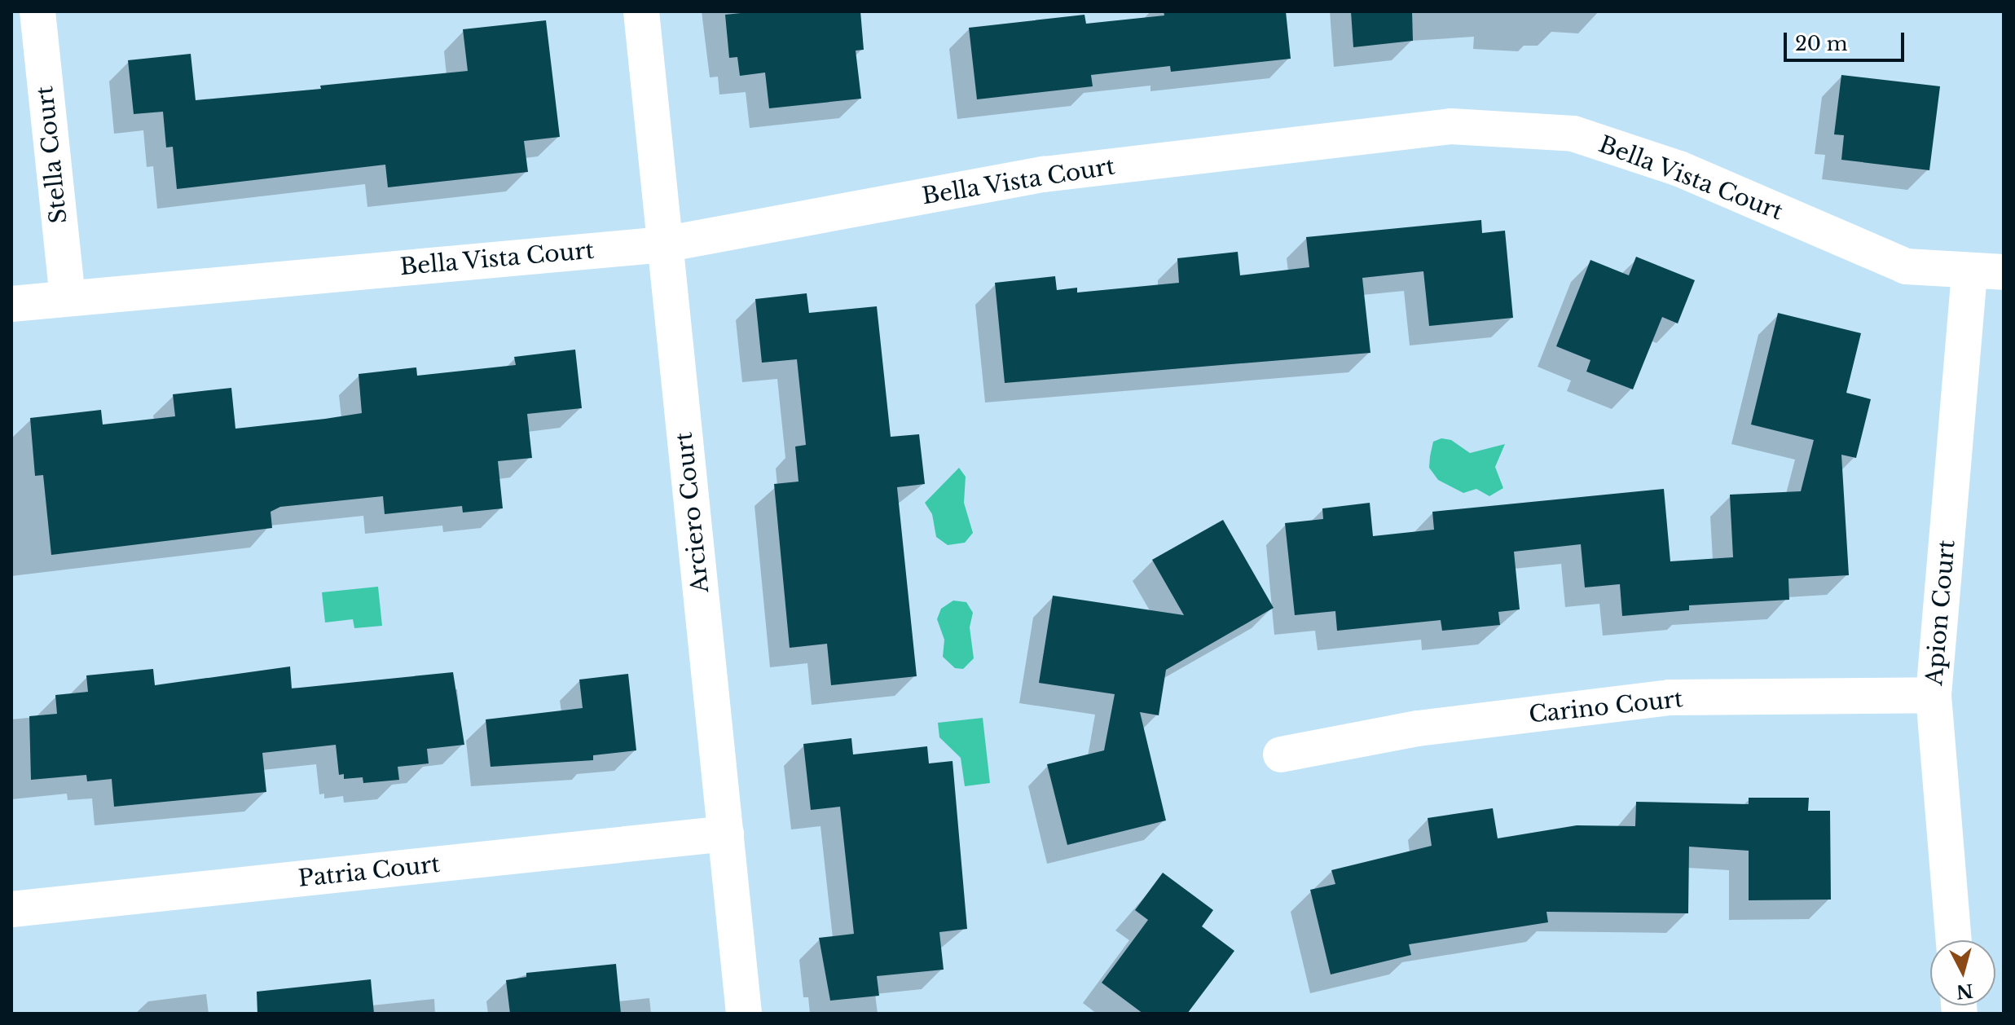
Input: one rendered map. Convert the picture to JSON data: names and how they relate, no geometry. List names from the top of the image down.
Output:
{
  "streets": {
    "street": [
      "Stella Court",
      "Bella Vista Court",
      "Arciero Court",
      "Apion Court",
      "Carino Court",
      "Patria Court"
    ]
  },
  "crossings": [
    ["Stella Court", "Bella Vista Court"],
    ["Bella Vista Court", "Arciero Court"],
    ["Bella Vista Court", "Apion Court"],
    ["Arciero Court", "Patria Court"],
    ["Apion Court", "Carino Court"]
  ],
  "scale_bar": "20 m",
  "north": "bottom"
}
